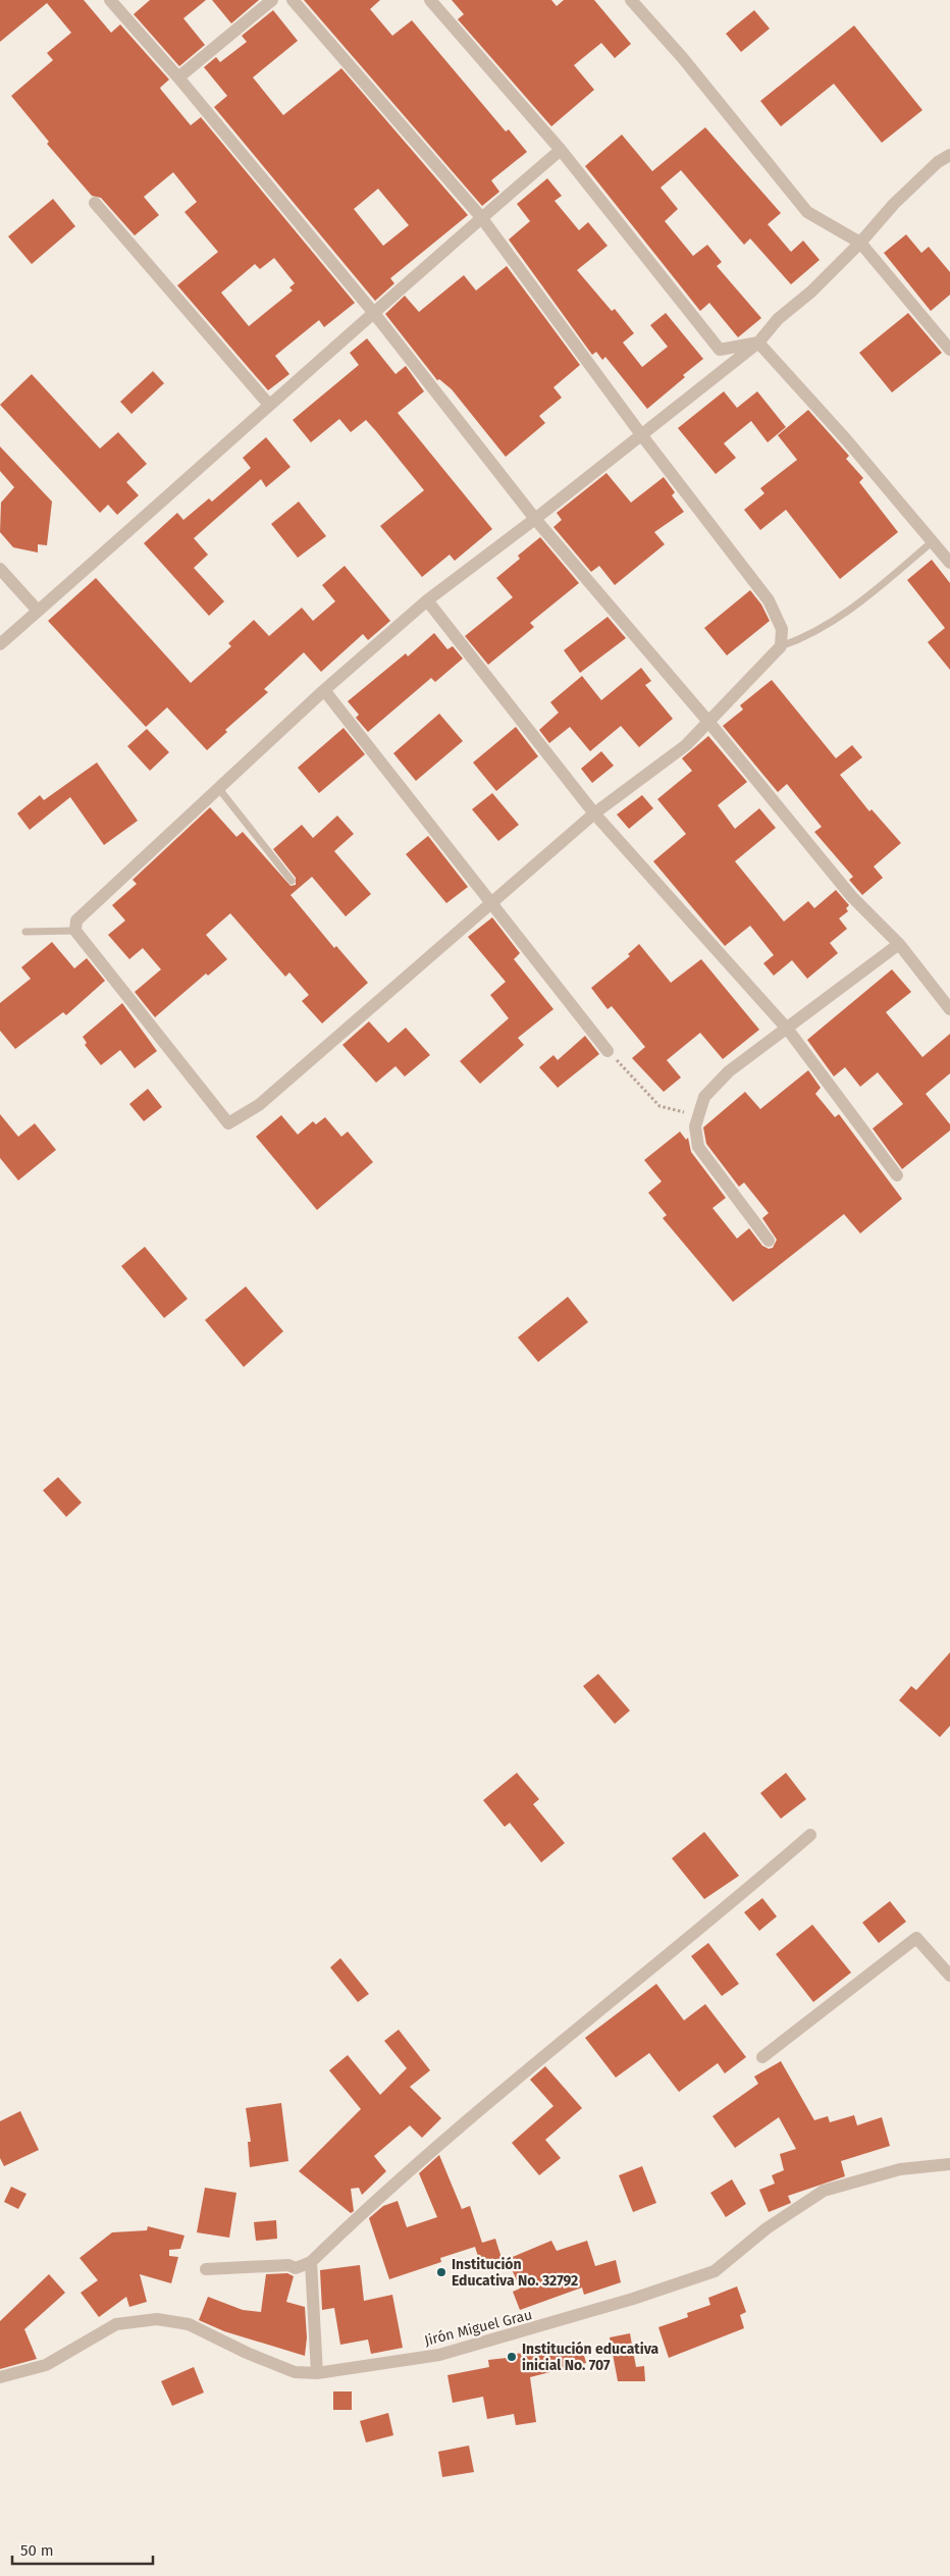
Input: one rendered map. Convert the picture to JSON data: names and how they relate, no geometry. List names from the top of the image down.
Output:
{
  "streets": {
    "street": ["Jirón Miguel Grau"]
  },
  "places": ["Institución Educativa No. 32792", "Institución educativa inicial No. 707"],
  "scale_bar": "50 m"
}
